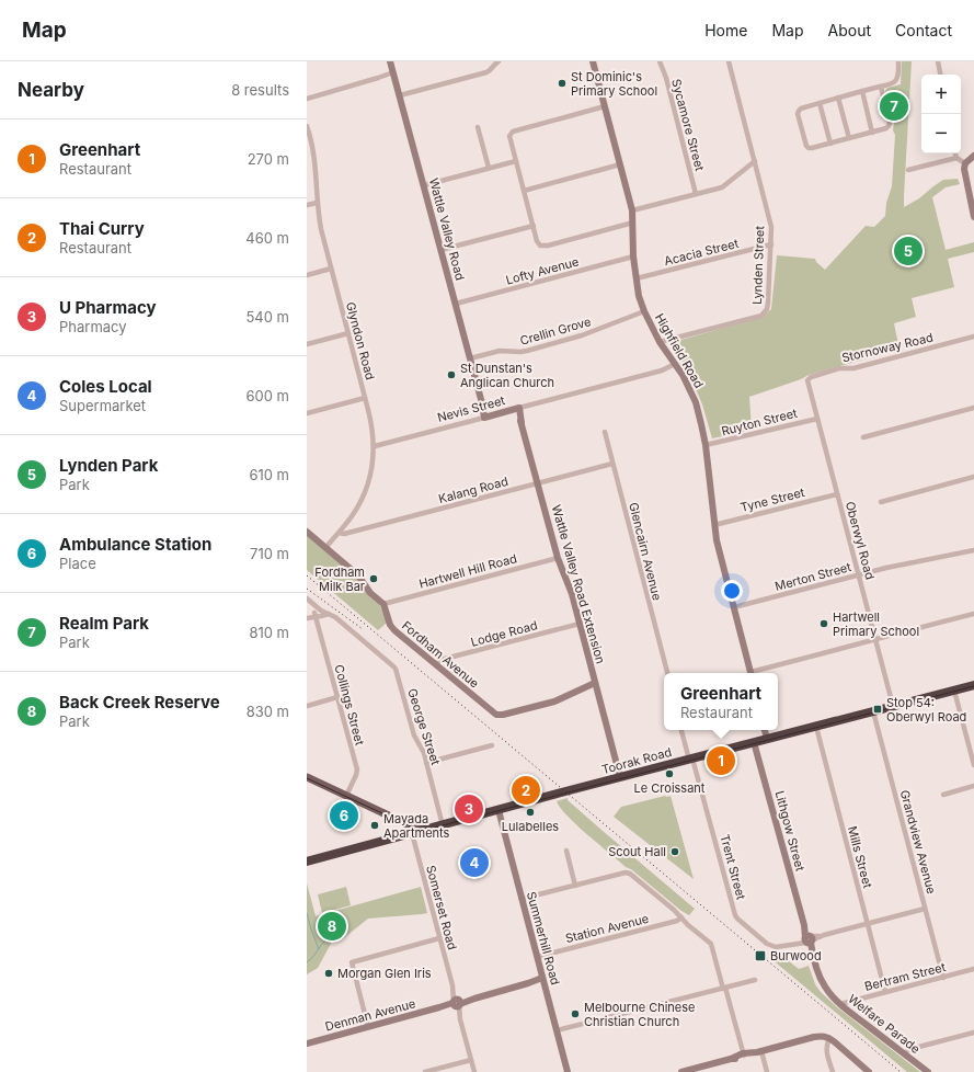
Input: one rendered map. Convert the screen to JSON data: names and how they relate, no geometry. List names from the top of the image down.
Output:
{
  "streets": {
    "highway": ["Toorak Road"],
    "street": [
      "Sycamore Street",
      "Wattle Valley Road",
      "Acacia Street",
      "Lynden Street",
      "Lofty Avenue",
      "Crellin Grove",
      "Glyndon Road",
      "Stornoway Road",
      "Highfield Road",
      "Nevis Street",
      "Ruyton Street",
      "Kalang Road",
      "Tyne Street",
      "Oberwyl Road",
      "Glencairn Avenue",
      "Hartwell Hill Road",
      "Merton Street",
      "Wattle Valley Road Extension",
      "Lodge Road",
      "Fordham Avenue",
      "Collings Street",
      "George Street",
      "Lithgow Street",
      "Grandview Avenue",
      "Mills Street",
      "Trent Street",
      "Somerset Road",
      "Station Avenue",
      "Summerhill Road",
      "Bertram Street",
      "Denman Avenue",
      "Welfare Parade"
    ]
  },
  "crossings": [
    ["Wattle Valley Road", "Lofty Avenue"],
    ["Wattle Valley Road", "Crellin Grove"],
    ["Wattle Valley Road", "Nevis Street"],
    ["Acacia Street", "Lynden Street"],
    ["Acacia Street", "Highfield Road"],
    ["Lynden Street", "Highfield Road"],
    ["Lofty Avenue", "Highfield Road"],
    ["Crellin Grove", "Highfield Road"],
    ["Glyndon Road", "Nevis Street"],
    ["Glyndon Road", "Kalang Road"],
    ["Glyndon Road", "Fordham Avenue"],
    ["Stornoway Road", "Oberwyl Road"],
    ["Highfield Road", "Nevis Street"],
    ["Highfield Road", "Ruyton Street"],
    ["Highfield Road", "Tyne Street"],
    ["Highfield Road", "Merton Street"],
    ["Nevis Street", "Wattle Valley Road Extension"],
    ["Ruyton Street", "Oberwyl Road"],
    ["Kalang Road", "Glencairn Avenue"],
    ["Kalang Road", "Wattle Valley Road Extension"],
    ["Tyne Street", "Oberwyl Road"],
    ["Oberwyl Road", "Merton Street"],
    ["Oberwyl Road", "Toorak Road"],
    ["Hartwell Hill Road", "Wattle Valley Road Extension"],
    ["Hartwell Hill Road", "Fordham Avenue"],
    ["Wattle Valley Road Extension", "Lodge Road"],
    ["Wattle Valley Road Extension", "Fordham Avenue"],
    ["Wattle Valley Road Extension", "Toorak Road"],
    ["Lodge Road", "Fordham Avenue"],
    ["George Street", "Toorak Road"],
    ["Toorak Road", "Lithgow Street"],
    ["Toorak Road", "Grandview Avenue"],
    ["Toorak Road", "Mills Street"],
    ["Toorak Road", "Trent Street"],
    ["Toorak Road", "Somerset Road"],
    ["Toorak Road", "Summerhill Road"],
    ["Lithgow Street", "Trent Street"],
    ["Lithgow Street", "Welfare Parade"],
    ["Grandview Avenue", "Trent Street"],
    ["Grandview Avenue", "Bertram Street"],
    ["Mills Street", "Trent Street"],
    ["Mills Street", "Bertram Street"],
    ["Somerset Road", "Denman Avenue"],
    ["Station Avenue", "Summerhill Road"],
    ["Summerhill Road", "Denman Avenue"],
    ["Bertram Street", "Welfare Parade"]
  ],
  "places": {
    "other": [
      "St Dominic's Primary School",
      "St Dunstan's Anglican Church",
      "Fordham Milk Bar",
      "Hartwell Primary School",
      "Le Croissant",
      "Lulabelles",
      "Mayada Apartments",
      "Scout Hall",
      "Morgan Glen Iris",
      "Melbourne Chinese Christian Church"
    ],
    "transit": ["Stop 54: Oberwyl Road", "Burwood"]
  },
  "page": {
    "header": "Map",
    "nav": [
      "Home",
      "Map",
      "About",
      "Contact"
    ],
    "heading": ["Nearby", "8 results"],
    "map_buttons": ["+", "−"],
    "pins": [
      "7",
      "5",
      "1",
      "2",
      "3",
      "6",
      "4",
      "8"
    ],
    "list": [
      {
        "mark": "1",
        "name": "Greenhart",
        "note": "Restaurant",
        "value": "270 m"
      },
      {
        "mark": "2",
        "name": "Thai Curry",
        "note": "Restaurant",
        "value": "460 m"
      },
      {
        "mark": "3",
        "name": "U Pharmacy",
        "note": "Pharmacy",
        "value": "540 m"
      },
      {
        "mark": "4",
        "name": "Coles Local",
        "note": "Supermarket",
        "value": "600 m"
      },
      {
        "mark": "5",
        "name": "Lynden Park",
        "note": "Park",
        "value": "610 m"
      },
      {
        "mark": "6",
        "name": "Ambulance Station",
        "note": "Place",
        "value": "710 m"
      },
      {
        "mark": "7",
        "name": "Realm Park",
        "note": "Park",
        "value": "810 m"
      },
      {
        "mark": "8",
        "name": "Back Creek Reserve",
        "note": "Park",
        "value": "830 m"
      }
    ],
    "popup": ["Greenhart", "Restaurant"]
  }
}
